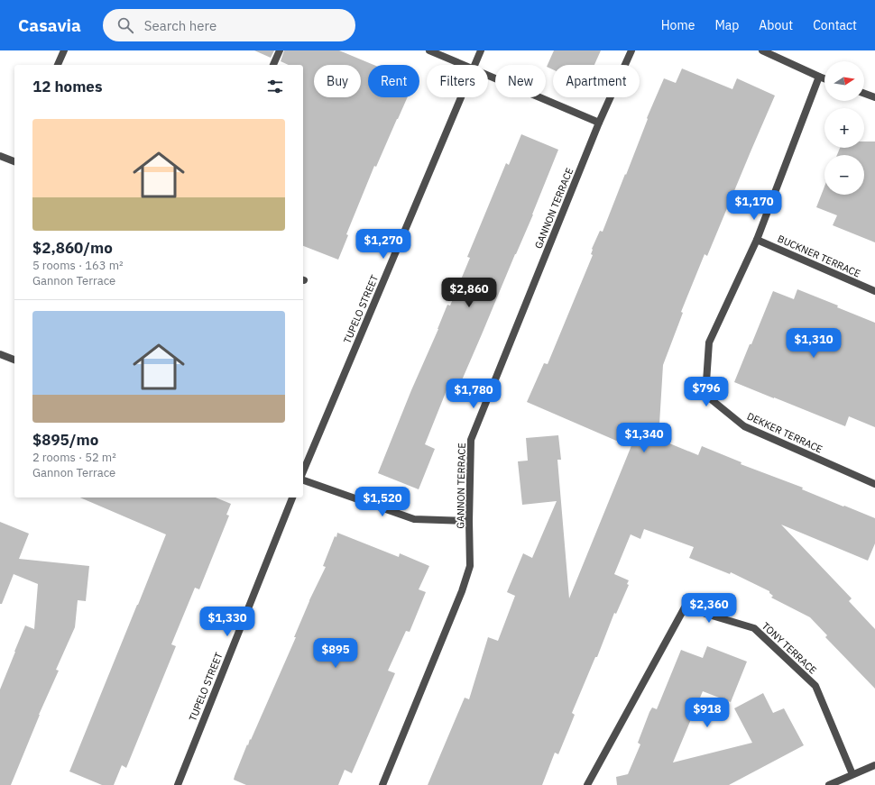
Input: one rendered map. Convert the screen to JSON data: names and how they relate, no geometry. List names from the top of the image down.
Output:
{
  "streets": {
    "street": [
      "GANNON TERRACE",
      "BUCKNER TERRACE",
      "TUPELO STREET",
      "DEKKER TERRACE",
      "TONY TERRACE"
    ]
  },
  "crossings": [
    ["BUCKNER TERRACE", "DEKKER TERRACE"]
  ],
  "north": "right",
  "page": {
    "header": "Casavia",
    "search": "Search here",
    "nav": [
      "Home",
      "Map",
      "About",
      "Contact"
    ],
    "map_buttons": ["+", "−"],
    "chip": [
      "Buy",
      "Rent",
      "Filters",
      "New",
      "Apartment"
    ],
    "heading": "12 homes",
    "list": [
      {
        "name": "$2,860/mo",
        "note": "5 rooms · 163 m² · Gannon Terrace"
      },
      {
        "name": "$895/mo",
        "note": "2 rooms · 52 m² · Gannon Terrace"
      }
    ],
    "price": [
      "$1,170",
      "$1,270",
      "$2,860",
      "$1,310",
      "$796",
      "$1,780",
      "$1,340",
      "$1,520",
      "$2,360",
      "$1,330",
      "$895",
      "$918"
    ]
  }
}
